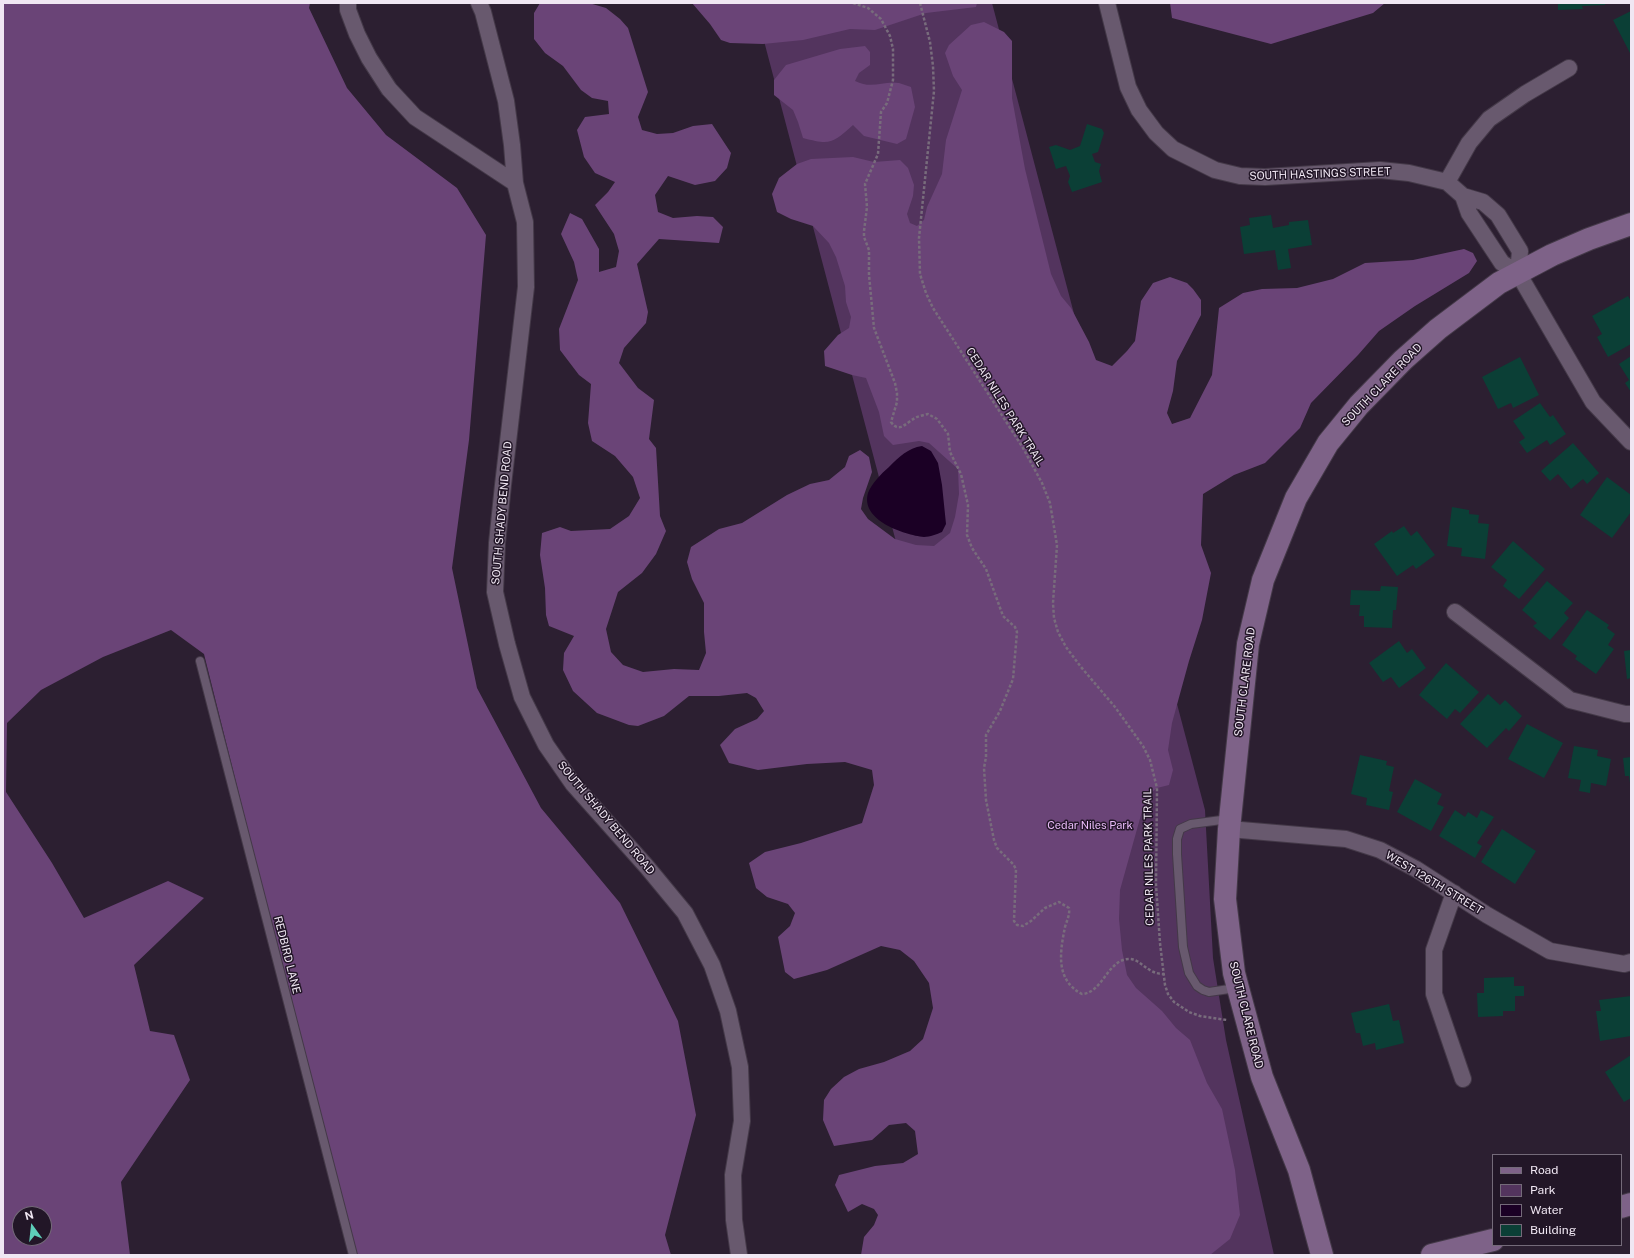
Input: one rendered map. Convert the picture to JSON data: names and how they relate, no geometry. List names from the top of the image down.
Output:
{
  "streets": {
    "street": [
      "SOUTH HASTINGS STREET",
      "SOUTH CLARE ROAD",
      "SOUTH SHADY BEND ROAD",
      "WEST 126TH STREET"
    ],
    "lane": ["REDBIRD LANE"],
    "path": ["CEDAR NILES PARK TRAIL"]
  },
  "crossings": [
    ["SOUTH HASTINGS STREET", "SOUTH CLARE ROAD"],
    ["SOUTH CLARE ROAD", "WEST 126TH STREET"]
  ],
  "parks": ["Cedar Niles Park"],
  "legend": [
    "Road",
    "Park",
    "Water",
    "Building"
  ],
  "north": "top"
}
